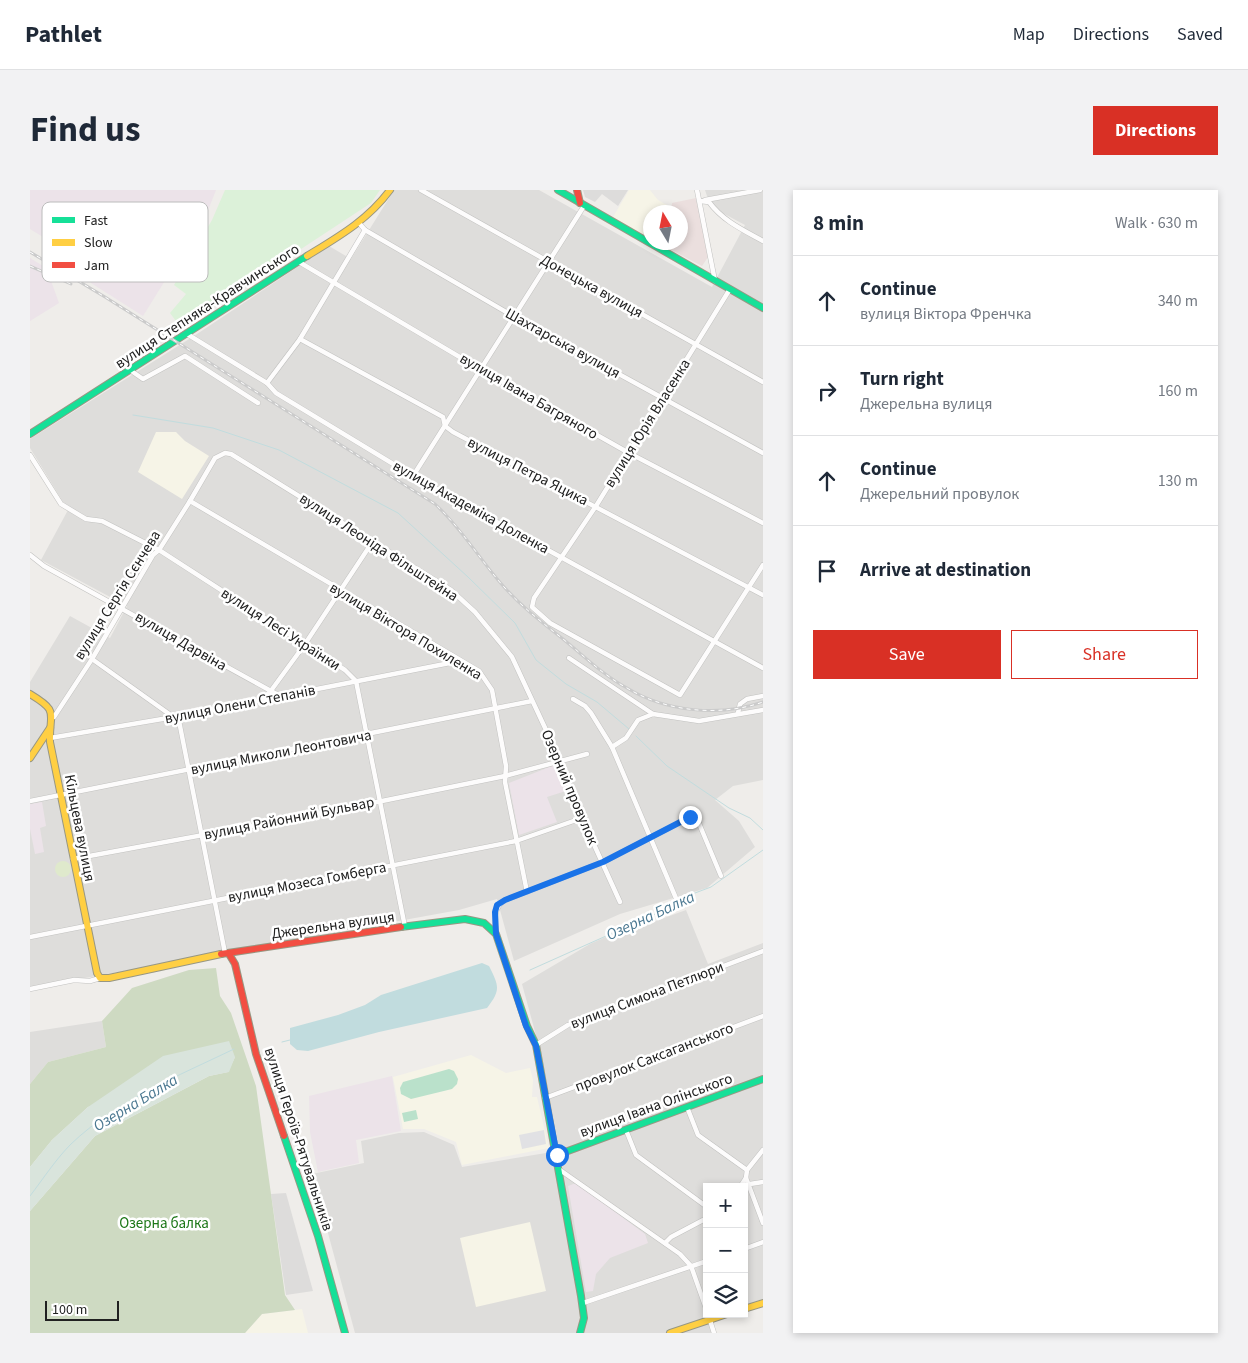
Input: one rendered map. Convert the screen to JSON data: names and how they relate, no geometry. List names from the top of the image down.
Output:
{
  "streets": {
    "main road": [
      "вулиця Степняка-Кравчинського",
      "Кільцева вулиця",
      "Джерельна вулиця",
      "вулиця Івана Олінського",
      "вулиця Героїв-Рятувальників"
    ],
    "street": [
      "Донецька вулиця",
      "Шахтарська вулиця",
      "вулиця Івана Багряного",
      "вулиця Юрія Власенка",
      "вулиця Петра Яцика",
      "вулиця Академіка Доленка",
      "вулиця Леоніда Фільштейна",
      "вулиця Сергія Сєнчева",
      "вулиця Лесі Українки",
      "вулиця Віктора Похиленка",
      "вулиця Дарвіна",
      "вулиця Олени Степанів",
      "вулиця Миколи Леонтовича",
      "Озерний провулок",
      "вулиця Районний Бульвар",
      "вулиця Мозеса Гомберга",
      "вулиця Симона Петлюри",
      "провулок Саксаганського"
    ]
  },
  "crossings": [
    ["Донецька вулиця", "вулиця Юрія Власенка"],
    ["вулиця Степняка-Кравчинського", "вулиця Івана Багряного"],
    ["вулиця Степняка-Кравчинського", "вулиця Академіка Доленка"],
    ["Шахтарська вулиця", "вулиця Юрія Власенка"],
    ["вулиця Івана Багряного", "вулиця Юрія Власенка"],
    ["вулиця Юрія Власенка", "вулиця Петра Яцика"],
    ["вулиця Юрія Власенка", "вулиця Академіка Доленка"],
    ["вулиця Леоніда Фільштейна", "вулиця Сергія Сєнчева"],
    ["вулиця Леоніда Фільштейна", "вулиця Миколи Леонтовича"],
    ["вулиця Леоніда Фільштейна", "Озерний провулок"],
    ["вулиця Сергія Сєнчева", "вулиця Лесі Українки"],
    ["вулиця Сергія Сєнчева", "вулиця Віктора Похиленка"],
    ["вулиця Сергія Сєнчева", "вулиця Дарвіна"],
    ["вулиця Сергія Сєнчева", "Кільцева вулиця"],
    ["вулиця Лесі Українки", "вулиця Олени Степанів"],
    ["вулиця Лесі Українки", "вулиця Миколи Леонтовича"],
    ["вулиця Лесі Українки", "вулиця Районний Бульвар"],
    ["вулиця Лесі Українки", "вулиця Мозеса Гомберга"],
    ["вулиця Лесі Українки", "Джерельна вулиця"],
    ["вулиця Віктора Похиленка", "вулиця Олени Степанів"],
    ["вулиця Віктора Похиленка", "вулиця Миколи Леонтовича"],
    ["вулиця Віктора Похиленка", "вулиця Районний Бульвар"],
    ["вулиця Віктора Похиленка", "вулиця Мозеса Гомберга"],
    ["вулиця Дарвіна", "вулиця Олени Степанів"],
    ["вулиця Олени Степанів", "Кільцева вулиця"],
    ["вулиця Миколи Леонтовича", "Озерний провулок"],
    ["вулиця Миколи Леонтовича", "Кільцева вулиця"],
    ["Озерний провулок", "вулиця Районний Бульвар"],
    ["Озерний провулок", "вулиця Мозеса Гомберга"],
    ["вулиця Районний Бульвар", "Кільцева вулиця"],
    ["Кільцева вулиця", "вулиця Мозеса Гомберга"],
    ["Кільцева вулиця", "Джерельна вулиця"],
    ["Джерельна вулиця", "вулиця Героїв-Рятувальників"]
  ],
  "water": ["Озерна Балка"],
  "parks": ["Озерна балка"],
  "legend": ["Fast", "Slow", "Jam"],
  "scale_bar": "100 m",
  "north": "top",
  "page": {
    "header": "Pathlet",
    "nav": ["Map", "Directions", "Saved"],
    "title": "Find us",
    "buttons": [
      "Directions",
      ["Save", "Share"]
    ],
    "heading": ["8 min", "Walk · 630 m"],
    "list": [
      ["Continue", "вулиця Віктора Френчка", "340 m"],
      ["Turn right", "Джерельна вулиця", "160 m"],
      ["Continue", "Джерельний провулок", "130 m"],
      "Arrive at destination"
    ],
    "map_buttons": ["+", "−"],
    "scale": "100 m"
  }
}
